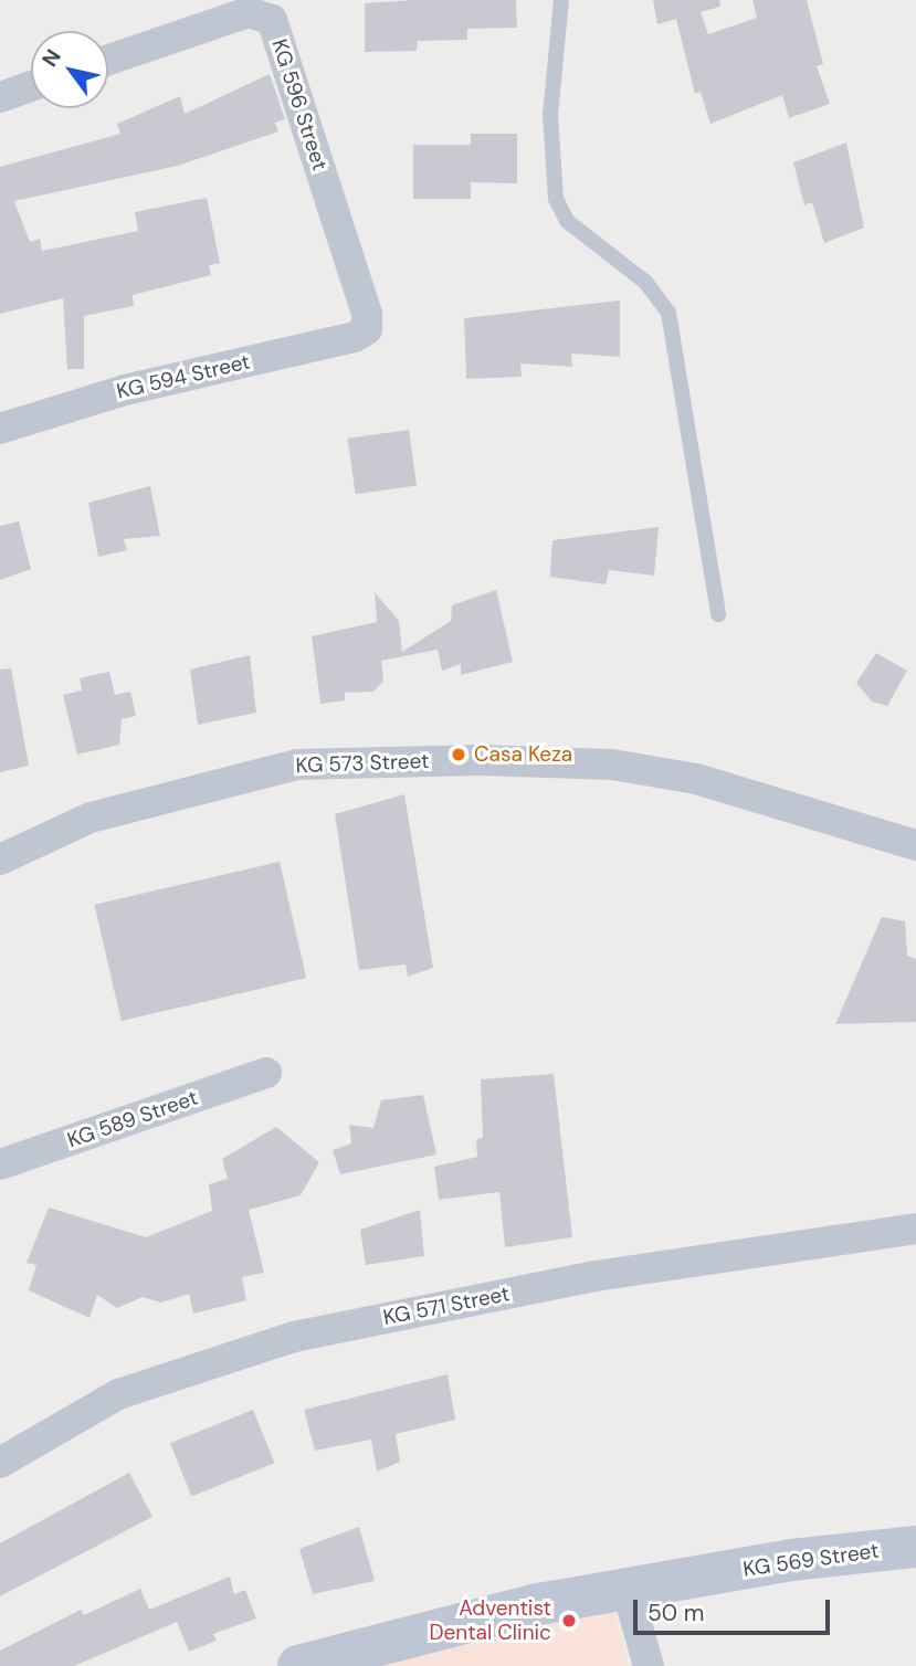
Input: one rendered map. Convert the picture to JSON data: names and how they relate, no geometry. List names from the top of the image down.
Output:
{
  "streets": {
    "street": [
      "KG 596 Street",
      "KG 594 Street",
      "KG 573 Street",
      "KG 589 Street",
      "KG 571 Street",
      "KG 569 Street"
    ]
  },
  "crossings": [
    ["KG 596 Street", "KG 594 Street"]
  ],
  "places": ["Casa Keza", "Adventist Dental Clinic"],
  "scale_bar": "50 m",
  "north": "top left"
}
